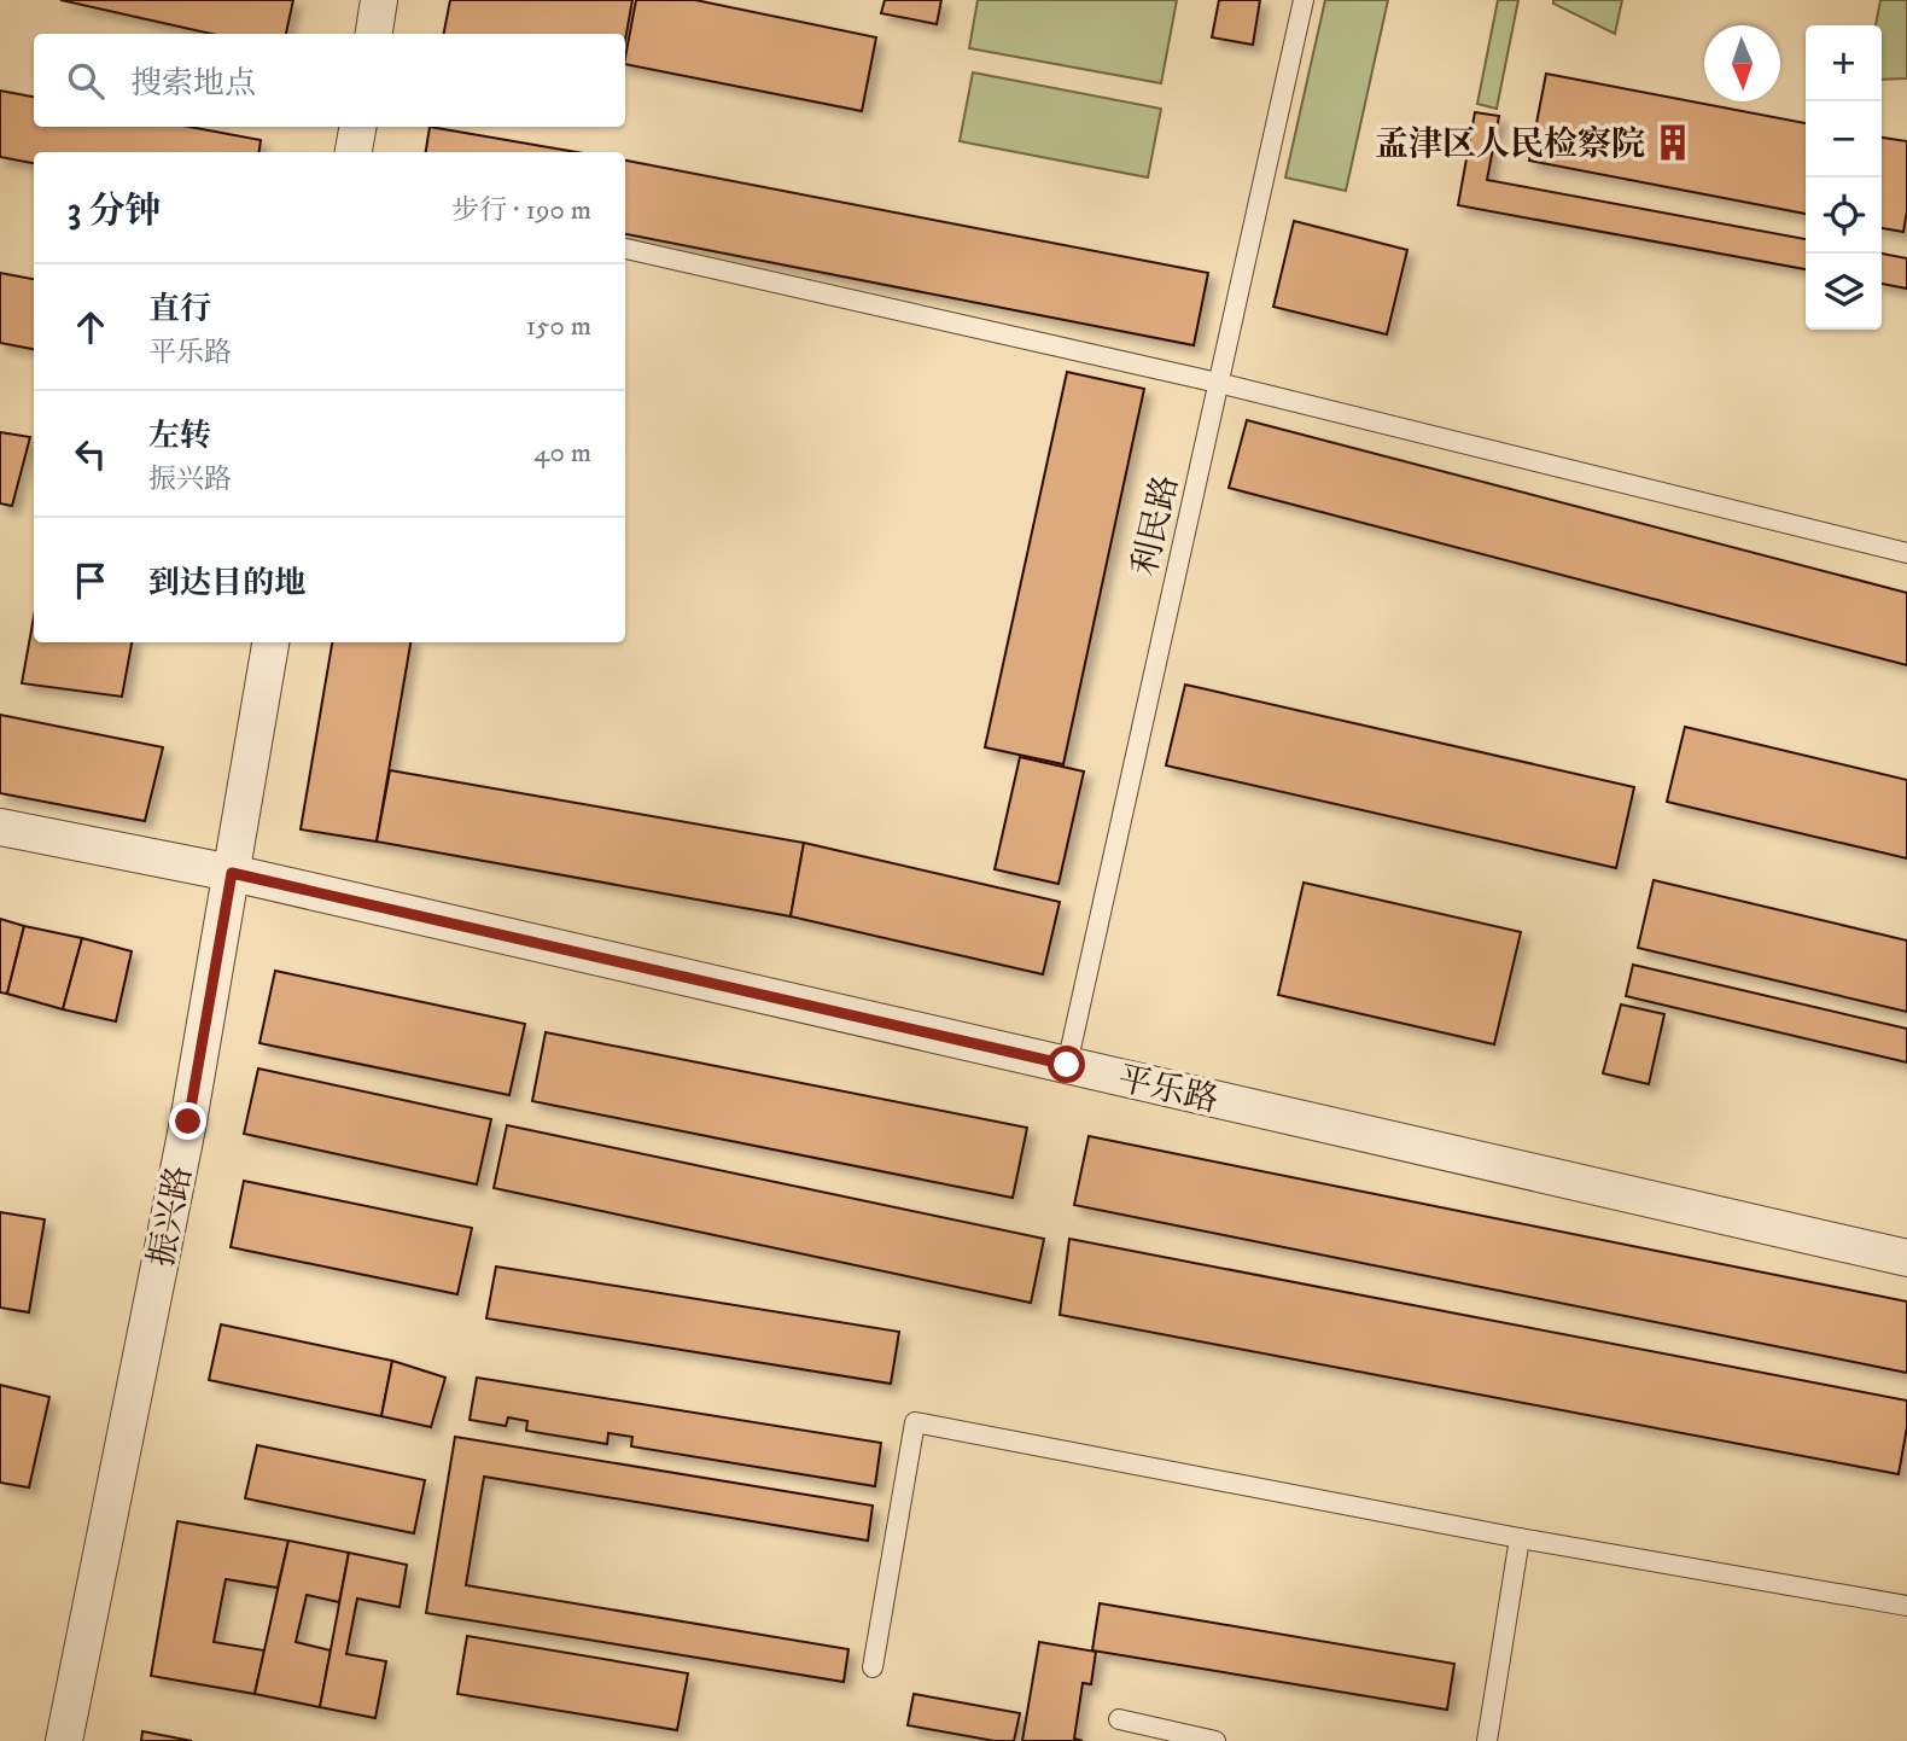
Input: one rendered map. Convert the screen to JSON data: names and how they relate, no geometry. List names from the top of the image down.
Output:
{
  "streets": {
    "street": ["平乐路", "振兴路"],
    "lane": ["利民路"]
  },
  "crossings": [
    ["利民路", "平乐路"],
    ["平乐路", "振兴路"]
  ],
  "places": {
    "building": ["孟津区人民检察院"]
  },
  "north": "bottom",
  "page": {
    "map_buttons": ["+", "−"],
    "search": "搜索地点",
    "heading": ["3 分钟", "步行 · 190 m"],
    "list": [
      ["直行", "平乐路", "150 m"],
      ["左转", "振兴路", "40 m"],
      "到达目的地"
    ]
  }
}
